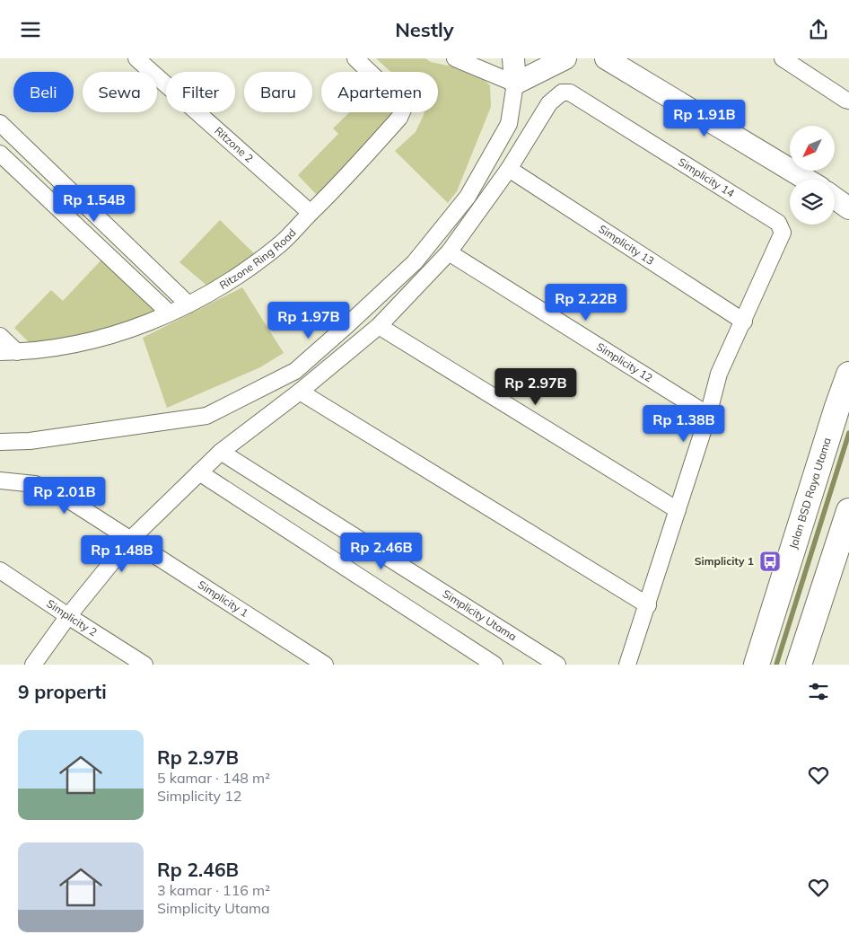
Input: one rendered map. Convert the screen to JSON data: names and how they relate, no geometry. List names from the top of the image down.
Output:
{
  "streets": {
    "main road": ["Jalan BSD Raya Utama"],
    "street": [
      "Ritzone 2",
      "Simplicity 14",
      "Simplicity 13",
      "Ritzone Ring Road",
      "Simplicity 12",
      "Simplicity 1",
      "Simplicity Utama",
      "Simplicity 2"
    ]
  },
  "crossings": [
    ["Ritzone 2", "Ritzone Ring Road"],
    ["Simplicity 14", "Simplicity 13"]
  ],
  "places": {
    "bus stop": ["Simplicity 1"]
  },
  "north": "bottom left",
  "page": {
    "header": "Nestly",
    "chip": [
      "Beli",
      "Sewa",
      "Filter",
      "Baru",
      "Apartemen"
    ],
    "price": [
      "Rp 1.91B",
      "Rp 1.54B",
      "Rp 2.22B",
      "Rp 1.97B",
      "Rp 2.97B",
      "Rp 1.38B",
      "Rp 2.01B",
      "Rp 2.46B",
      "Rp 1.48B"
    ],
    "heading": "9 properti",
    "list": [
      {
        "name": "Rp 2.97B",
        "note": "5 kamar · 148 m² · Simplicity 12"
      },
      {
        "name": "Rp 2.46B",
        "note": "3 kamar · 116 m² · Simplicity Utama"
      }
    ]
  }
}
